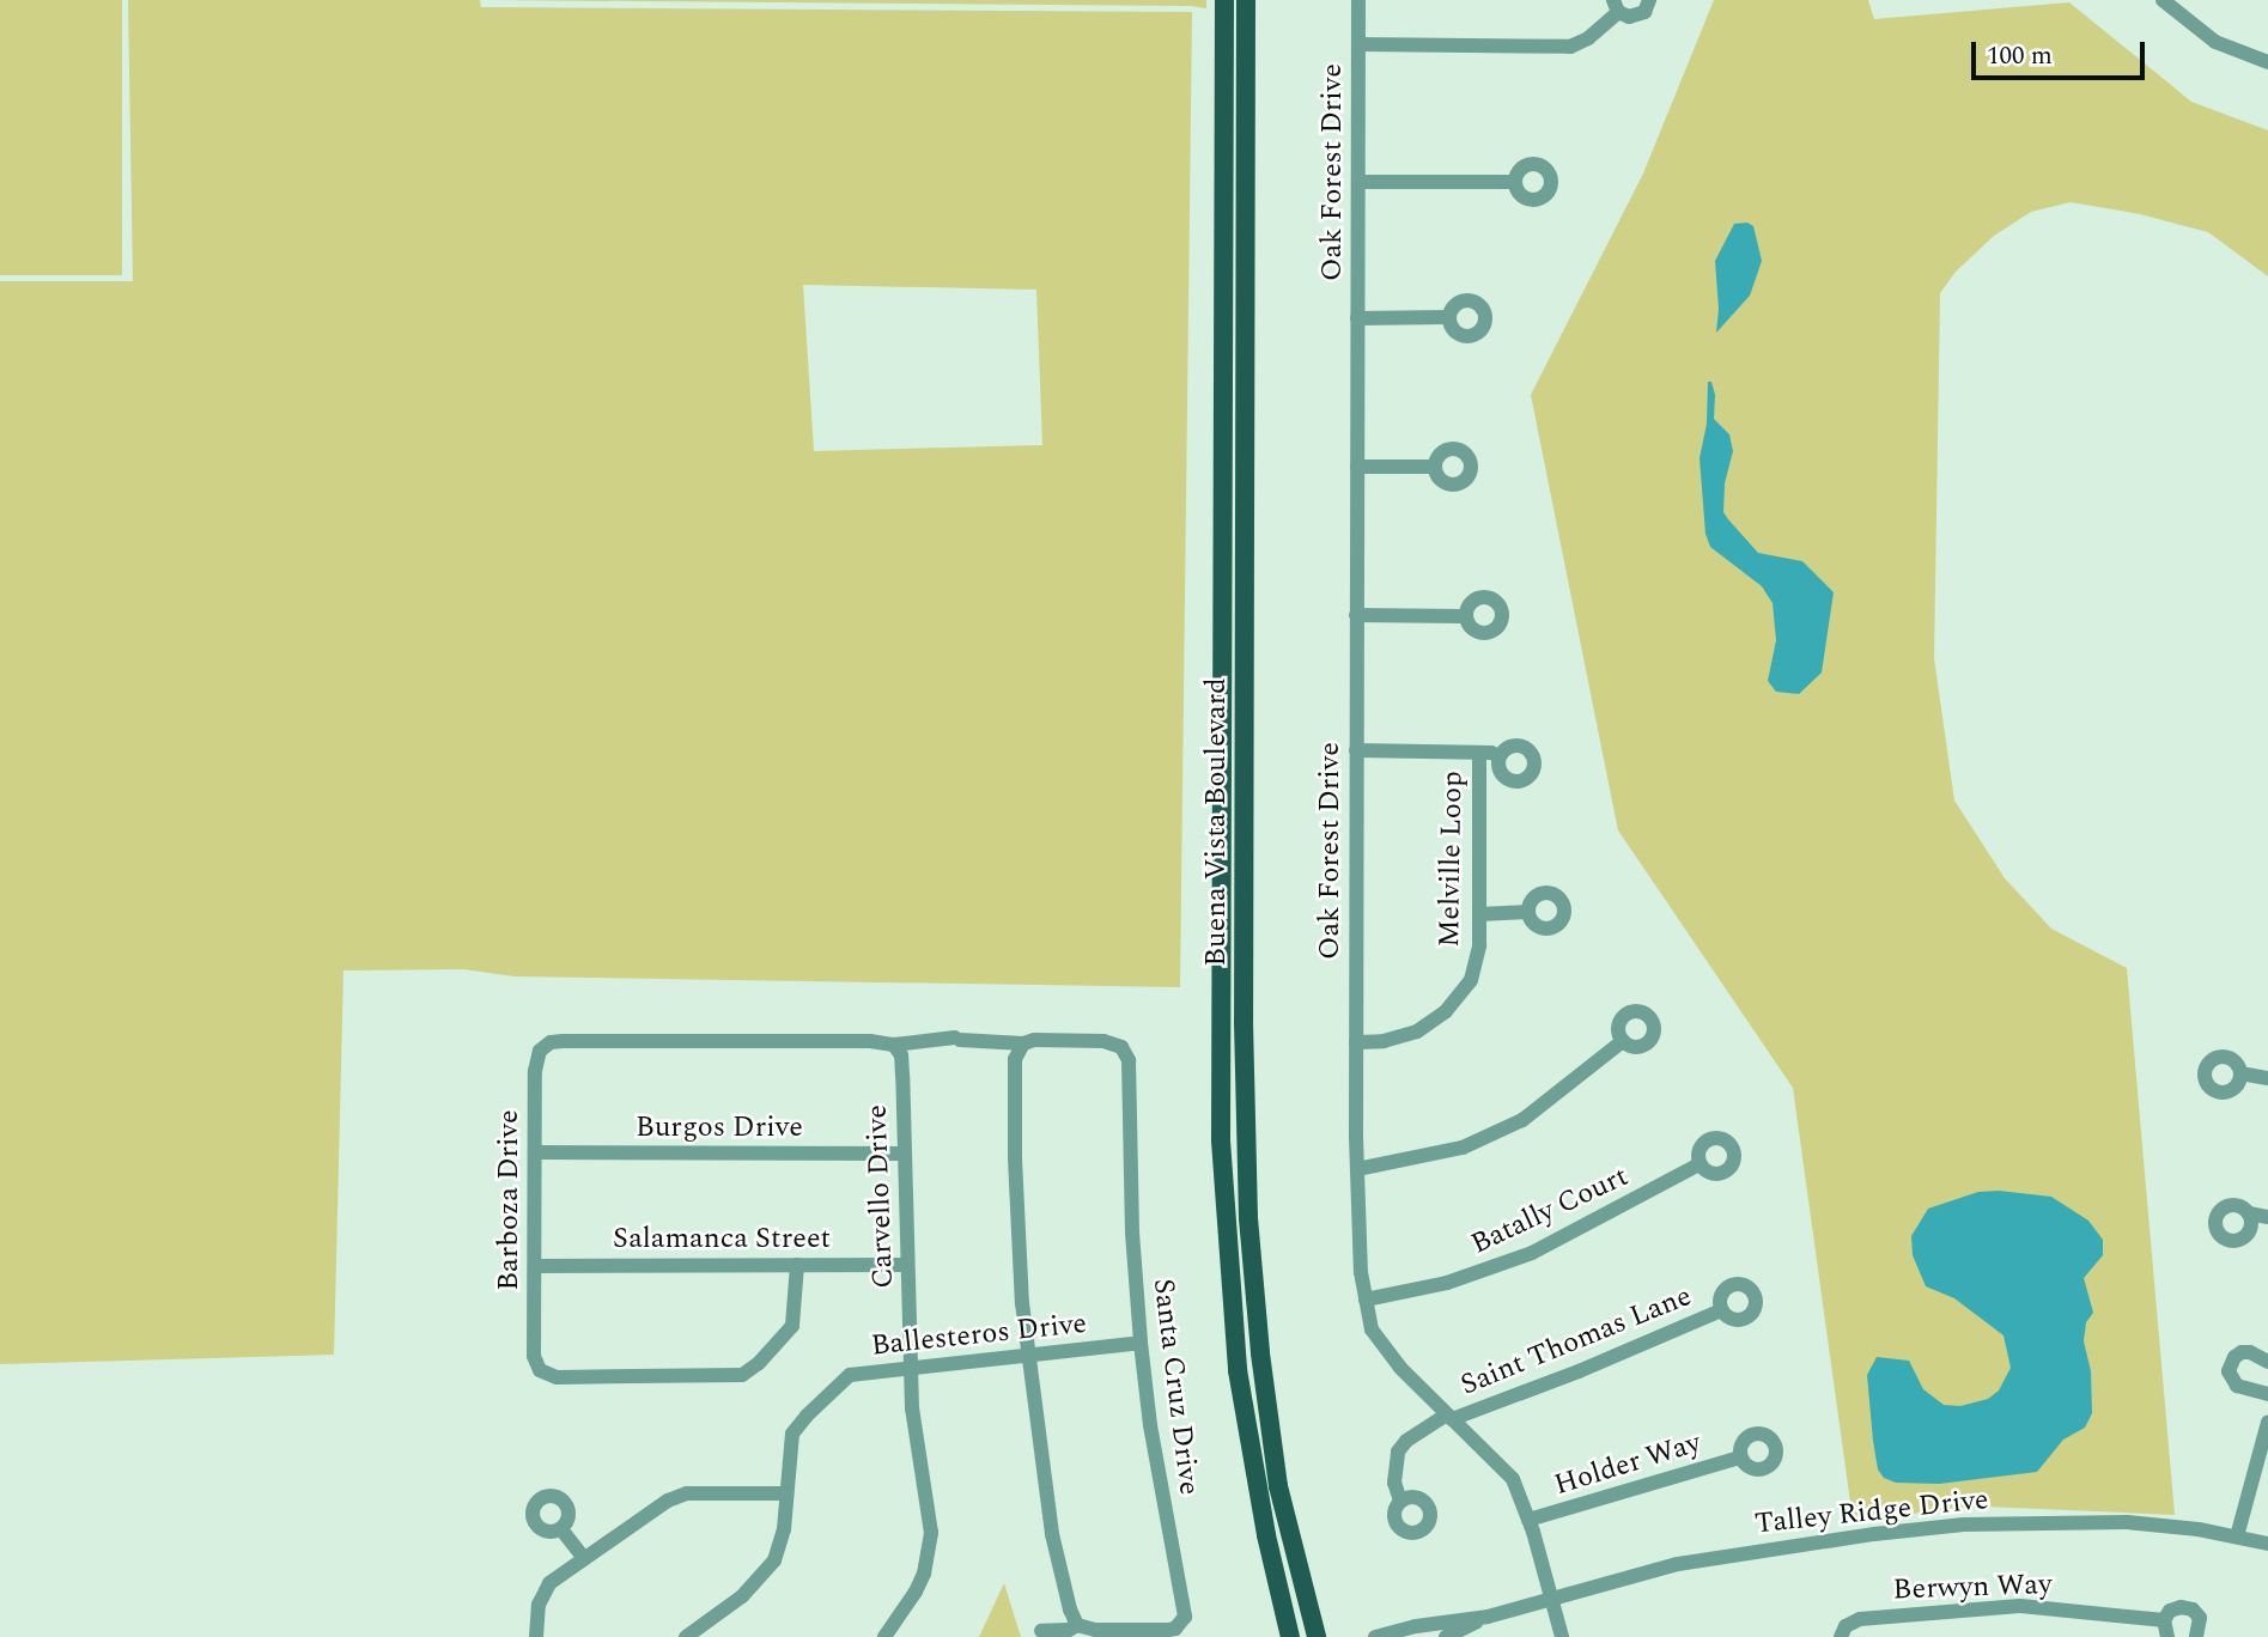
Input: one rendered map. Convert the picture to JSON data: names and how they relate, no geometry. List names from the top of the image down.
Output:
{
  "streets": {
    "main road": ["Buena Vista Boulevard"],
    "street": [
      "Oak Forest Drive",
      "Melville Loop",
      "Burgos Drive",
      "Carvello Drive",
      "Barboza Drive",
      "Batally Court",
      "Salamanca Street",
      "Ballesteros Drive",
      "Saint Thomas Lane",
      "Santa Cruz Drive",
      "Holder Way",
      "Talley Ridge Drive",
      "Berwyn Way"
    ]
  },
  "crossings": [
    ["Oak Forest Drive", "Melville Loop"],
    ["Oak Forest Drive", "Batally Court"],
    ["Oak Forest Drive", "Saint Thomas Lane"],
    ["Oak Forest Drive", "Holder Way"],
    ["Oak Forest Drive", "Talley Ridge Drive"],
    ["Burgos Drive", "Carvello Drive"],
    ["Burgos Drive", "Barboza Drive"],
    ["Carvello Drive", "Barboza Drive"],
    ["Carvello Drive", "Salamanca Street"],
    ["Carvello Drive", "Ballesteros Drive"],
    ["Barboza Drive", "Salamanca Street"],
    ["Ballesteros Drive", "Santa Cruz Drive"]
  ],
  "scale_bar": "100 m"
}
